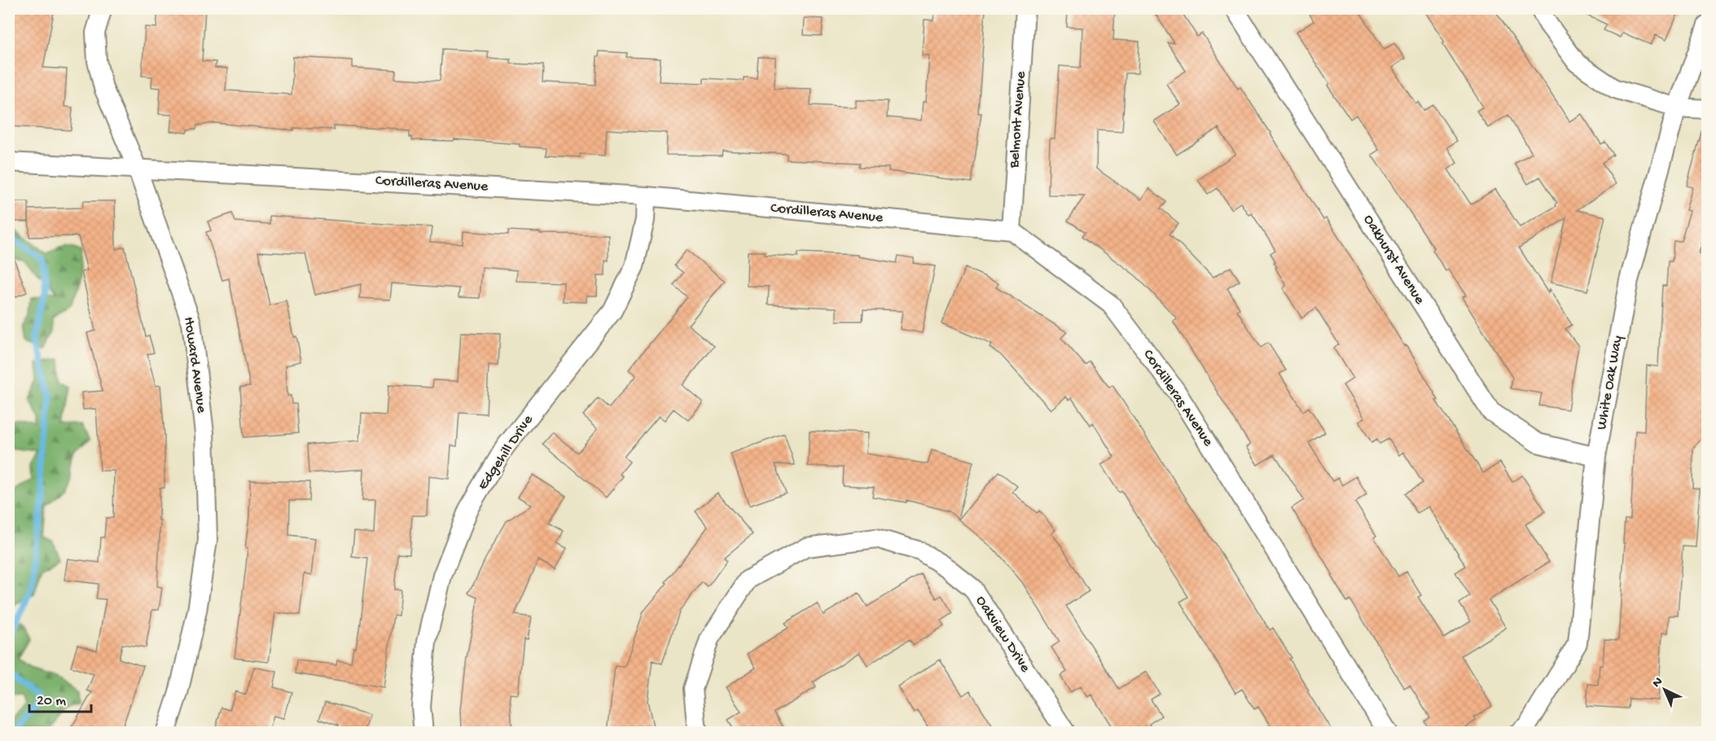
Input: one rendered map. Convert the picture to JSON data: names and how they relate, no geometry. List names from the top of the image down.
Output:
{
  "streets": {
    "street": [
      "Belmont Avenue",
      "Cordilleras Avenue",
      "Oakhurst Avenue",
      "Howard Avenue",
      "White Oak Way",
      "Edgehill Drive",
      "Oakview Drive"
    ]
  },
  "crossings": [
    ["Belmont Avenue", "Cordilleras Avenue"],
    ["Cordilleras Avenue", "Howard Avenue"],
    ["Cordilleras Avenue", "Edgehill Drive"],
    ["Oakhurst Avenue", "White Oak Way"]
  ],
  "scale_bar": "20 m",
  "north": "top left"
}
